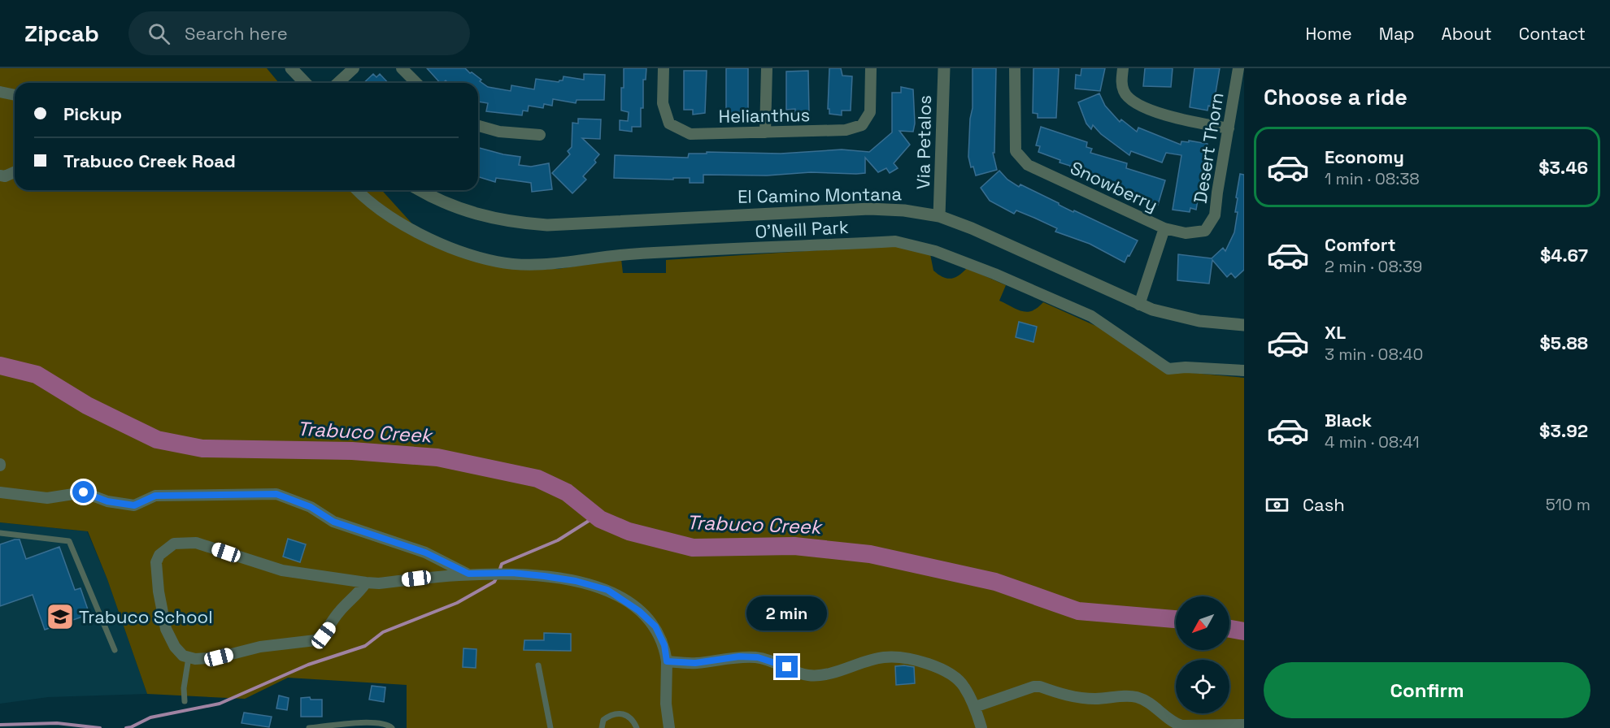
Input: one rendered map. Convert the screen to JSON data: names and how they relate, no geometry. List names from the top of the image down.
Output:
{
  "streets": {
    "street": [
      "Helianthus",
      "Via Petalos",
      "Desert Thorn",
      "Snowberry",
      "El Camino Montana",
      "O'Neill Park"
    ]
  },
  "crossings": [
    ["Via Petalos", "El Camino Montana"],
    ["Desert Thorn", "Snowberry"]
  ],
  "water": ["Trabuco Creek"],
  "places": {
    "school or university": ["Trabuco School"]
  },
  "north": "bottom left",
  "page": {
    "header": "Zipcab",
    "search": "Search here",
    "nav": [
      "Home",
      "Map",
      "About",
      "Contact"
    ],
    "heading": "Choose a ride",
    "banner": ["Pickup", "Trabuco Creek Road"],
    "list": [
      {
        "name": "Economy",
        "note": "1 min · 08:38",
        "value": "$3.46"
      },
      {
        "name": "Comfort",
        "note": "2 min · 08:39",
        "value": "$4.67"
      },
      {
        "name": "XL",
        "note": "3 min · 08:40",
        "value": "$5.88"
      },
      {
        "name": "Black",
        "note": "4 min · 08:41",
        "value": "$3.92"
      }
    ],
    "pay": ["Cash", "510 m"],
    "bubble": "2 min",
    "buttons": "Confirm"
  }
}
